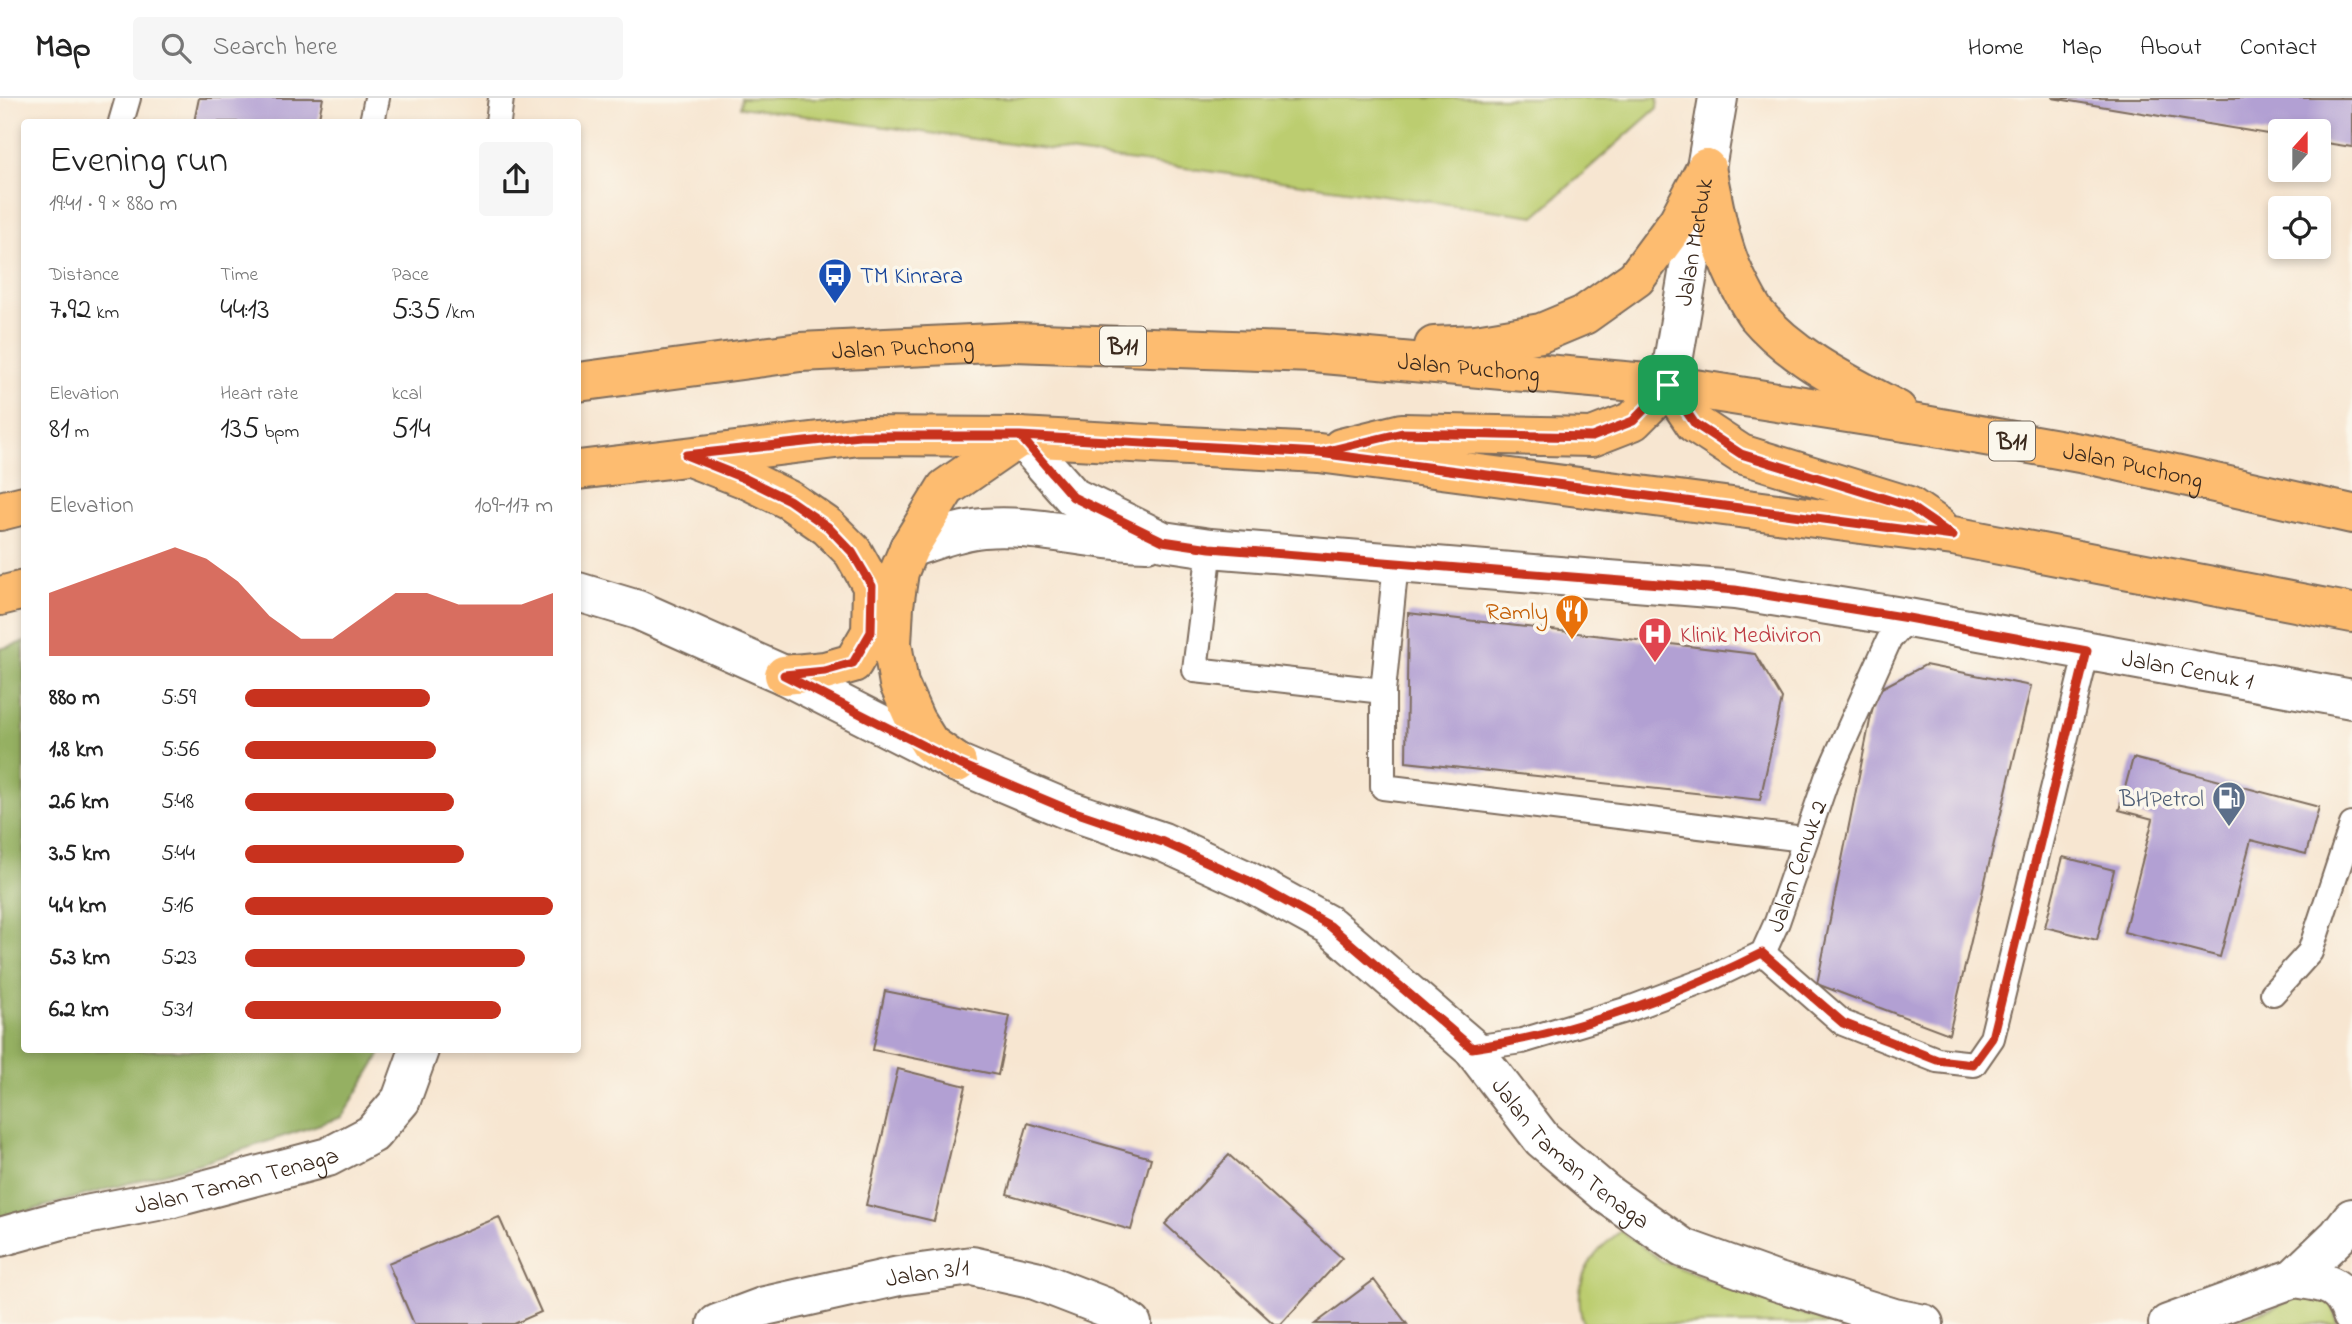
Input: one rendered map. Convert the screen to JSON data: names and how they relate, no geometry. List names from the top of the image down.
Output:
{
  "streets": {
    "main road": ["B11", "Jalan Puchong"],
    "street": [
      "Jalan Merbuk",
      "Jalan Cenuk 1",
      "Jalan Taman Tenaga",
      "Jalan 3/1"
    ],
    "lane": ["Jalan Cenuk 2"]
  },
  "crossings": [
    ["Jalan Merbuk", "Jalan Puchong"],
    ["Jalan Cenuk 1", "Jalan Cenuk 2"],
    ["Jalan Cenuk 2", "Jalan Taman Tenaga"]
  ],
  "places": {
    "bus stop": ["TM Kinrara"],
    "restaurant": ["Ramly"],
    "hospital": ["Klinik Mediviron"],
    "fuel station": ["BHPetrol"]
  },
  "north": "top",
  "page": {
    "header": "Map",
    "search": "Search here",
    "nav": [
      "Home",
      "Map",
      "About",
      "Contact"
    ],
    "heading": ["Evening run", "19:41 · 9 × 880 m"],
    "stats": [
      ["Distance", "7.92 km"],
      ["Time", "44:13"],
      ["Pace", "5:35 /km"],
      ["Elevation", "81 m"],
      ["Heart rate", "135 bpm"],
      ["kcal", "514"]
    ],
    "chart": ["Elevation", "109–117 m"],
    "list": [
      {
        "name": "880 m",
        "note": "5:59"
      },
      {
        "name": "1.8 km",
        "note": "5:56"
      },
      {
        "name": "2.6 km",
        "note": "5:48"
      },
      {
        "name": "3.5 km",
        "note": "5:44"
      },
      {
        "name": "4.4 km",
        "note": "5:16"
      },
      {
        "name": "5.3 km",
        "note": "5:23"
      },
      {
        "name": "6.2 km",
        "note": "5:31"
      }
    ]
  }
}
